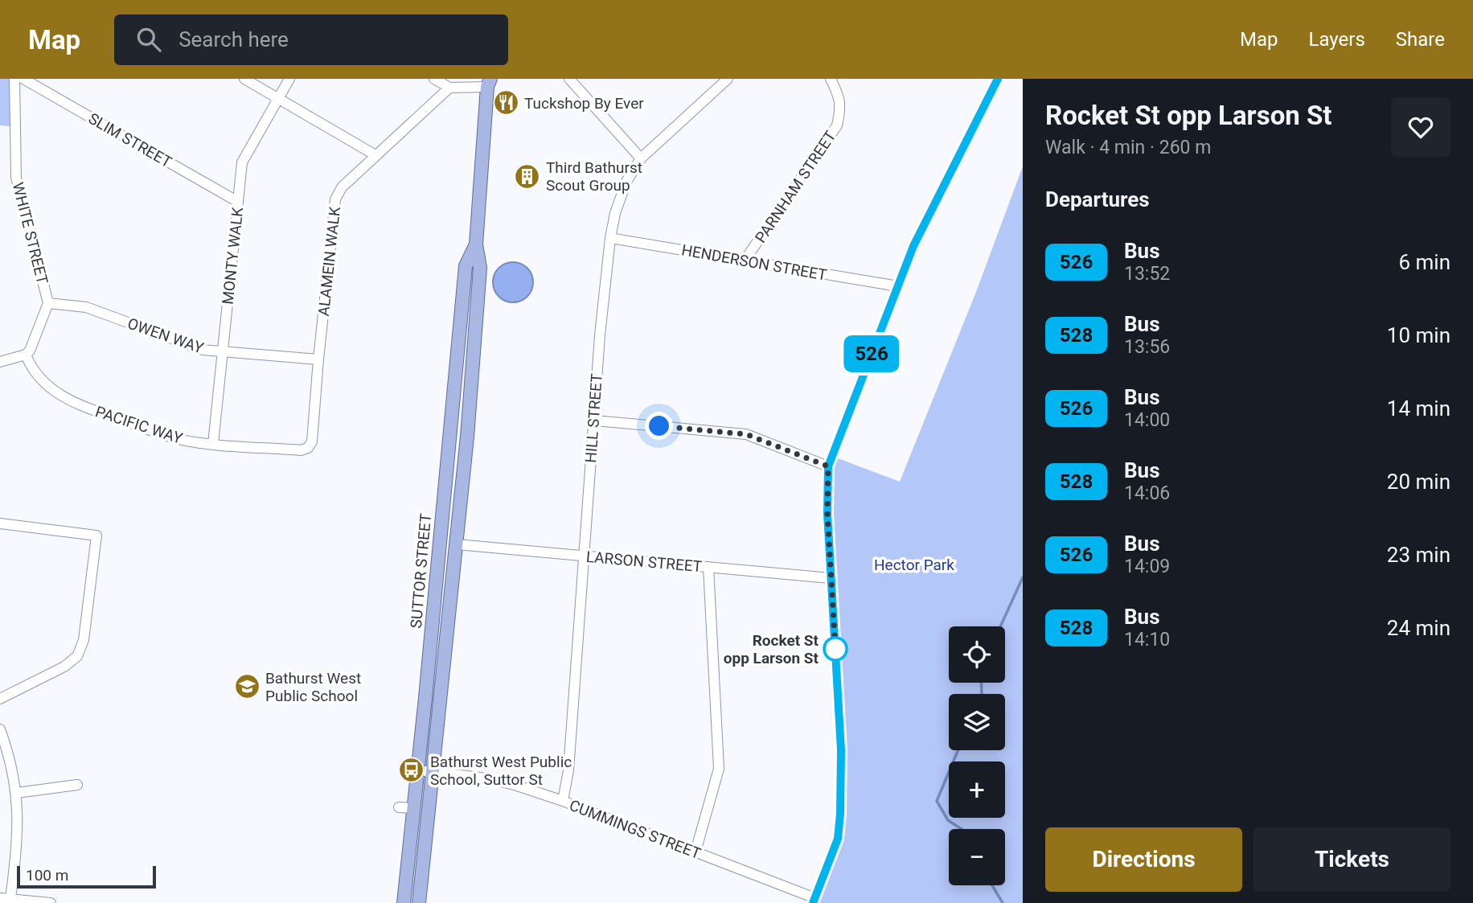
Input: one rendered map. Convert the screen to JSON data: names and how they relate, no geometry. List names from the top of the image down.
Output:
{
  "streets": {
    "main road": ["SUTTOR STREET"],
    "street": [
      "SLIM STREET",
      "PARNHAM STREET",
      "WHITE STREET",
      "MONTY WALK",
      "ALAMEIN WALK",
      "HENDERSON STREET",
      "OWEN WAY",
      "HILL STREET",
      "PACIFIC WAY",
      "LARSON STREET",
      "CUMMINGS STREET"
    ]
  },
  "crossings": [
    ["SLIM STREET", "MONTY WALK"],
    ["PARNHAM STREET", "HENDERSON STREET"],
    ["WHITE STREET", "OWEN WAY"],
    ["WHITE STREET", "PACIFIC WAY"],
    ["MONTY WALK", "OWEN WAY"],
    ["MONTY WALK", "PACIFIC WAY"],
    ["ALAMEIN WALK", "OWEN WAY"],
    ["ALAMEIN WALK", "PACIFIC WAY"],
    ["HENDERSON STREET", "HILL STREET"],
    ["HILL STREET", "LARSON STREET"],
    ["HILL STREET", "CUMMINGS STREET"],
    ["LARSON STREET", "SUTTOR STREET"],
    ["SUTTOR STREET", "CUMMINGS STREET"]
  ],
  "parks": ["Hector Park"],
  "places": {
    "restaurant": ["Tuckshop By Ever"],
    "building": ["Third Bathurst Scout Group"],
    "other": ["Rocket St opp Larson St"],
    "school or university": ["Bathurst West Public School"],
    "bus stop": ["Bathurst West Public School, Suttor St"]
  },
  "lines": ["bus line 526"],
  "scale_bar": "100 m",
  "page": {
    "header": "Map",
    "search": "Search here",
    "nav": ["Map", "Layers", "Share"],
    "on_map": "526",
    "heading": [
      ["Rocket St opp Larson St", "Walk · 4 min · 260 m"],
      "Departures"
    ],
    "list": [
      {
        "mark": "526",
        "name": "Bus",
        "note": "13:52",
        "value": "6 min"
      },
      {
        "mark": "528",
        "name": "Bus",
        "note": "13:56",
        "value": "10 min"
      },
      {
        "mark": "526",
        "name": "Bus",
        "note": "14:00",
        "value": "14 min"
      },
      {
        "mark": "528",
        "name": "Bus",
        "note": "14:06",
        "value": "20 min"
      },
      {
        "mark": "526",
        "name": "Bus",
        "note": "14:09",
        "value": "23 min"
      },
      {
        "mark": "528",
        "name": "Bus",
        "note": "14:10",
        "value": "24 min"
      }
    ],
    "map_buttons": ["+", "−"],
    "buttons": ["Directions", "Tickets"],
    "scale": "100 m"
  }
}
